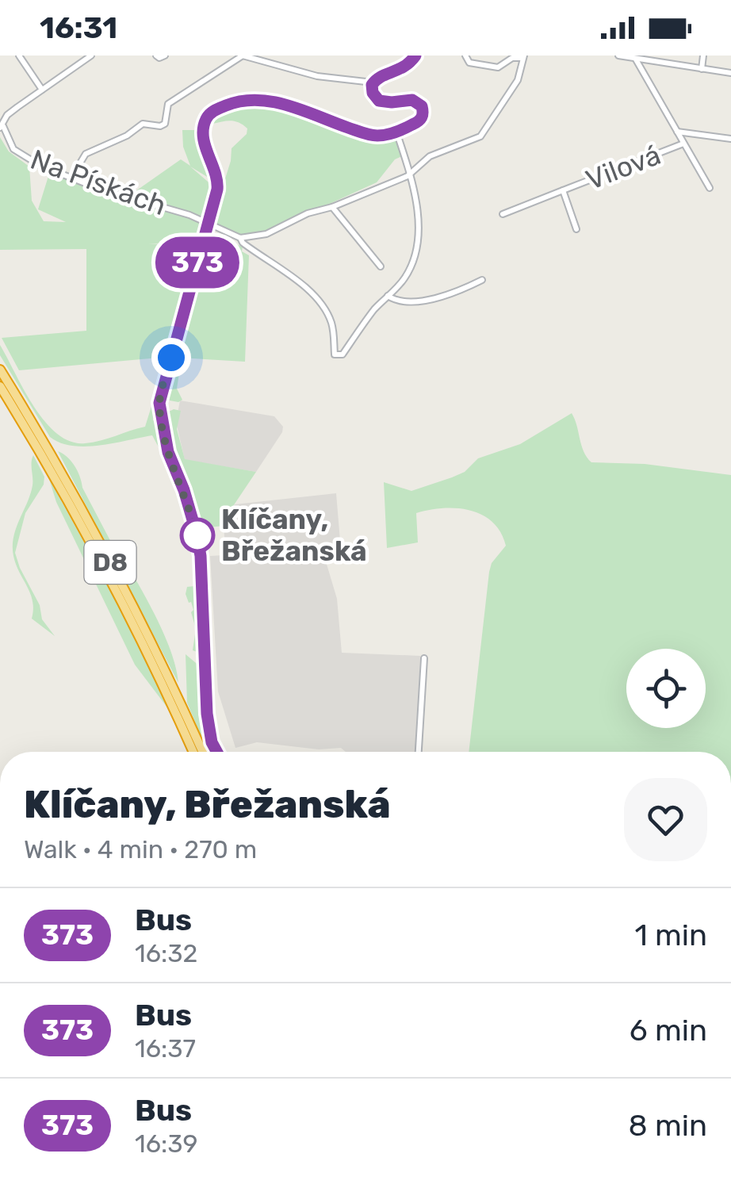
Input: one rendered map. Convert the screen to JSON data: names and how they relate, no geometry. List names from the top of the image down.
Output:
{
  "streets": {
    "highway": ["D8"],
    "street": ["Vilová", "Na Pískách"]
  },
  "places": ["Klíčany, Břežanská"],
  "lines": ["bus line 373"],
  "page": {
    "status": "16:31",
    "on_map": "373",
    "heading": ["Klíčany, Břežanská", "Walk · 4 min · 270 m"],
    "list": [
      {
        "mark": "373",
        "name": "Bus",
        "note": "16:32",
        "value": "1 min"
      },
      {
        "mark": "373",
        "name": "Bus",
        "note": "16:37",
        "value": "6 min"
      },
      {
        "mark": "373",
        "name": "Bus",
        "note": "16:39",
        "value": "8 min"
      }
    ]
  }
}
